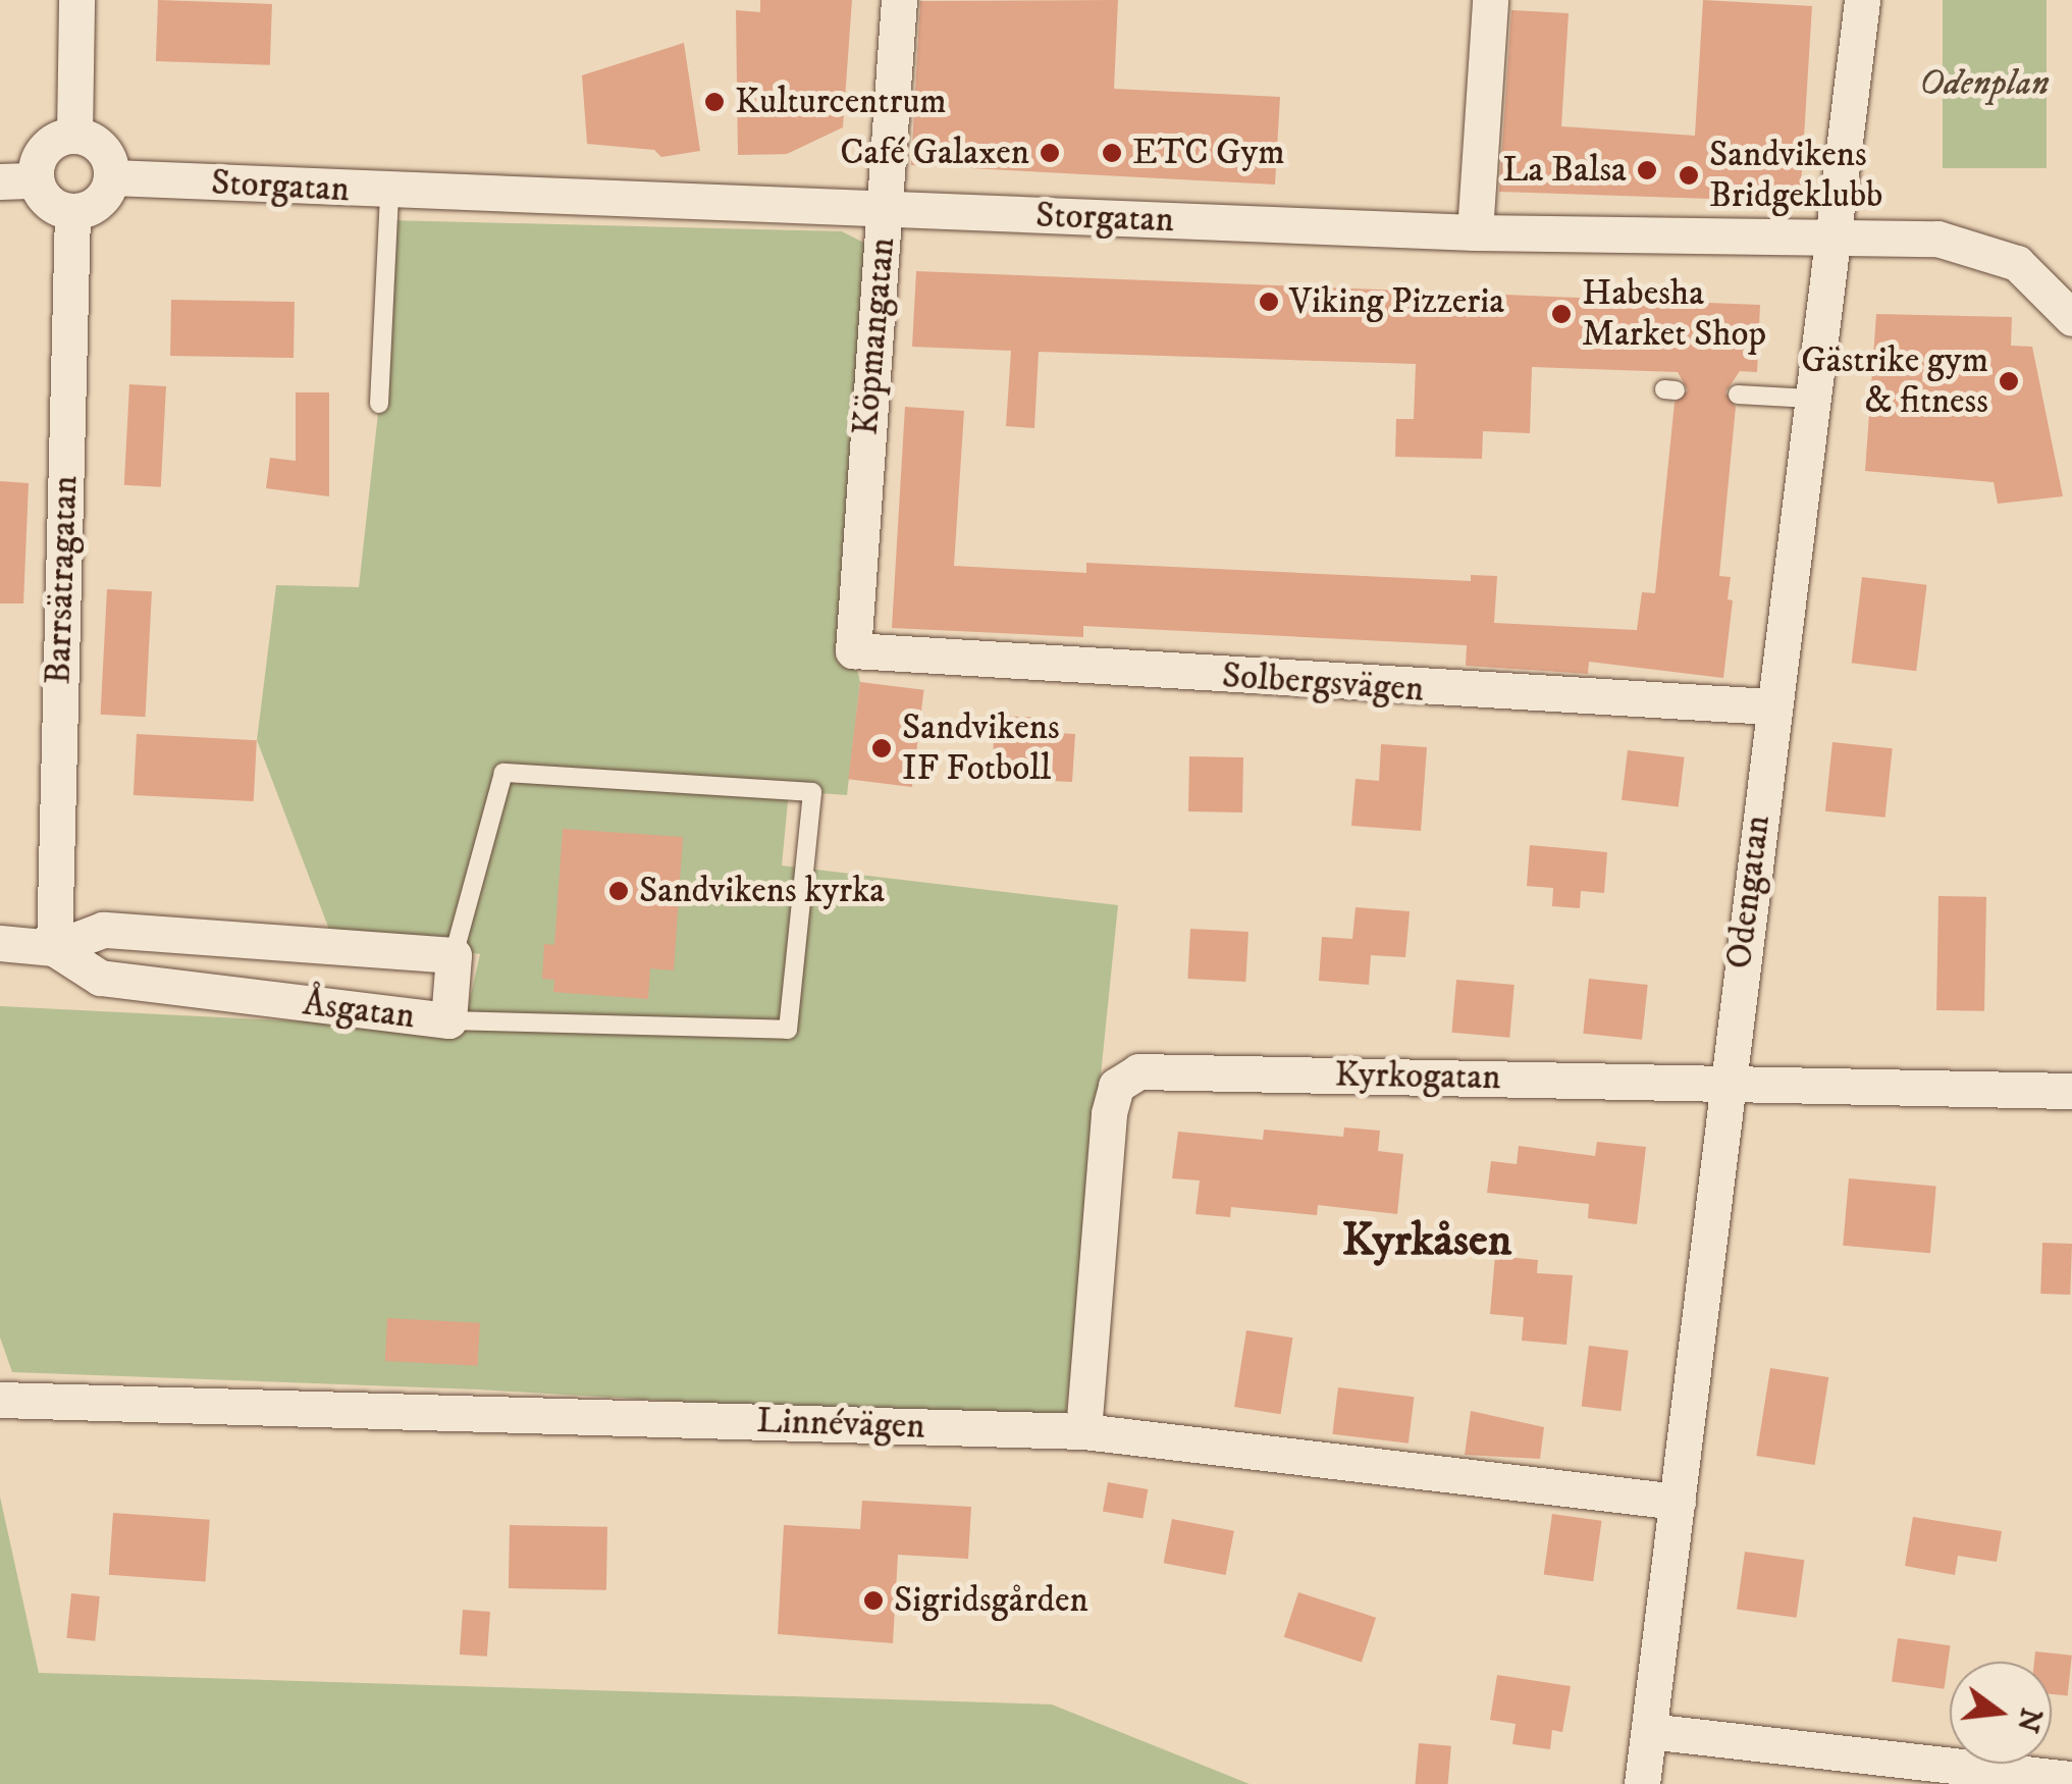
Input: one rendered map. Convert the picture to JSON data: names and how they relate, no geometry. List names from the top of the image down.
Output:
{
  "streets": {
    "street": [
      "Storgatan",
      "Köpmangatan",
      "Barrsätragatan",
      "Solbergsvägen",
      "Odengatan",
      "Åsgatan",
      "Kyrkogatan",
      "Linnévägen"
    ]
  },
  "crossings": [
    ["Storgatan", "Köpmangatan"],
    ["Storgatan", "Barrsätragatan"],
    ["Storgatan", "Odengatan"],
    ["Köpmangatan", "Solbergsvägen"],
    ["Barrsätragatan", "Åsgatan"],
    ["Solbergsvägen", "Odengatan"],
    ["Odengatan", "Kyrkogatan"],
    ["Odengatan", "Linnévägen"],
    ["Kyrkogatan", "Linnévägen"]
  ],
  "districts": ["Kyrkåsen"],
  "parks": ["Odenplan"],
  "places": [
    "Kulturcentrum",
    "Café Galaxen",
    "ETC Gym",
    "La Balsa",
    "Sandvikens Bridgeklubb",
    "Viking Pizzeria",
    "Habesha Market Shop",
    "Gästrike gym & fitness",
    "Sandvikens IF Fotboll",
    "Sandvikens kyrka",
    "Sigridsgården"
  ],
  "north": "right"
}
